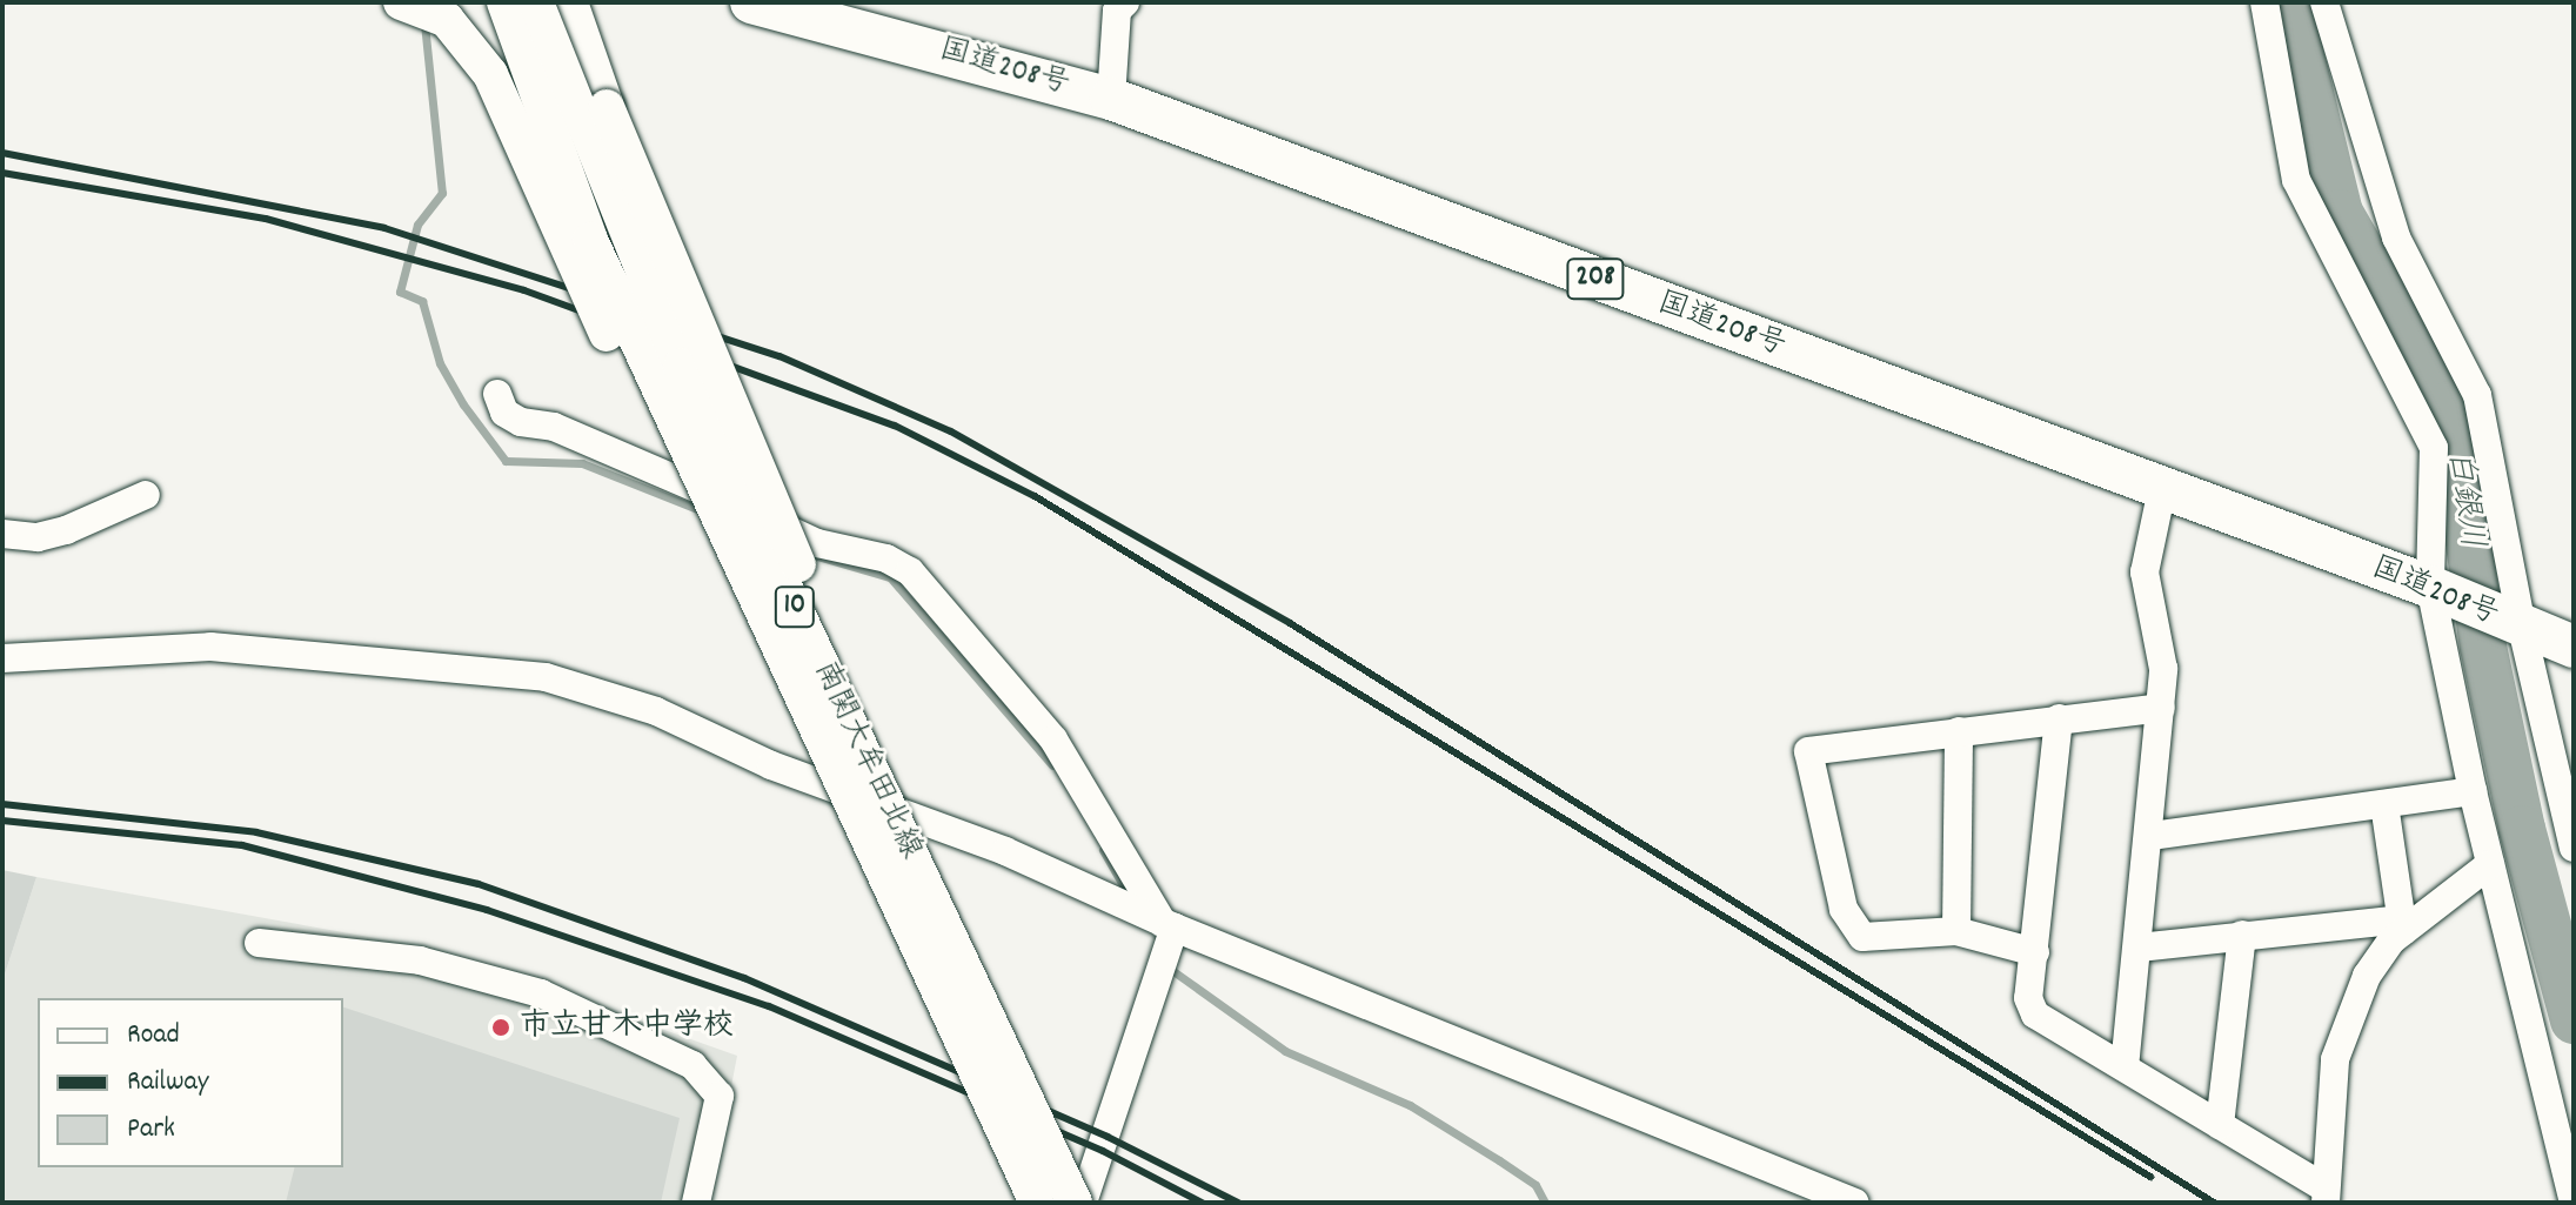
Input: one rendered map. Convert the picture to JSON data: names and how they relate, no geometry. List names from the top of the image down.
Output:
{
  "streets": {
    "highway": ["国道208号", "208"],
    "main road": ["10", "南関大牟田北線"]
  },
  "water": ["白銀川"],
  "places": ["市立甘木中学校"],
  "legend": ["Road", "Railway", "Park"]
}
